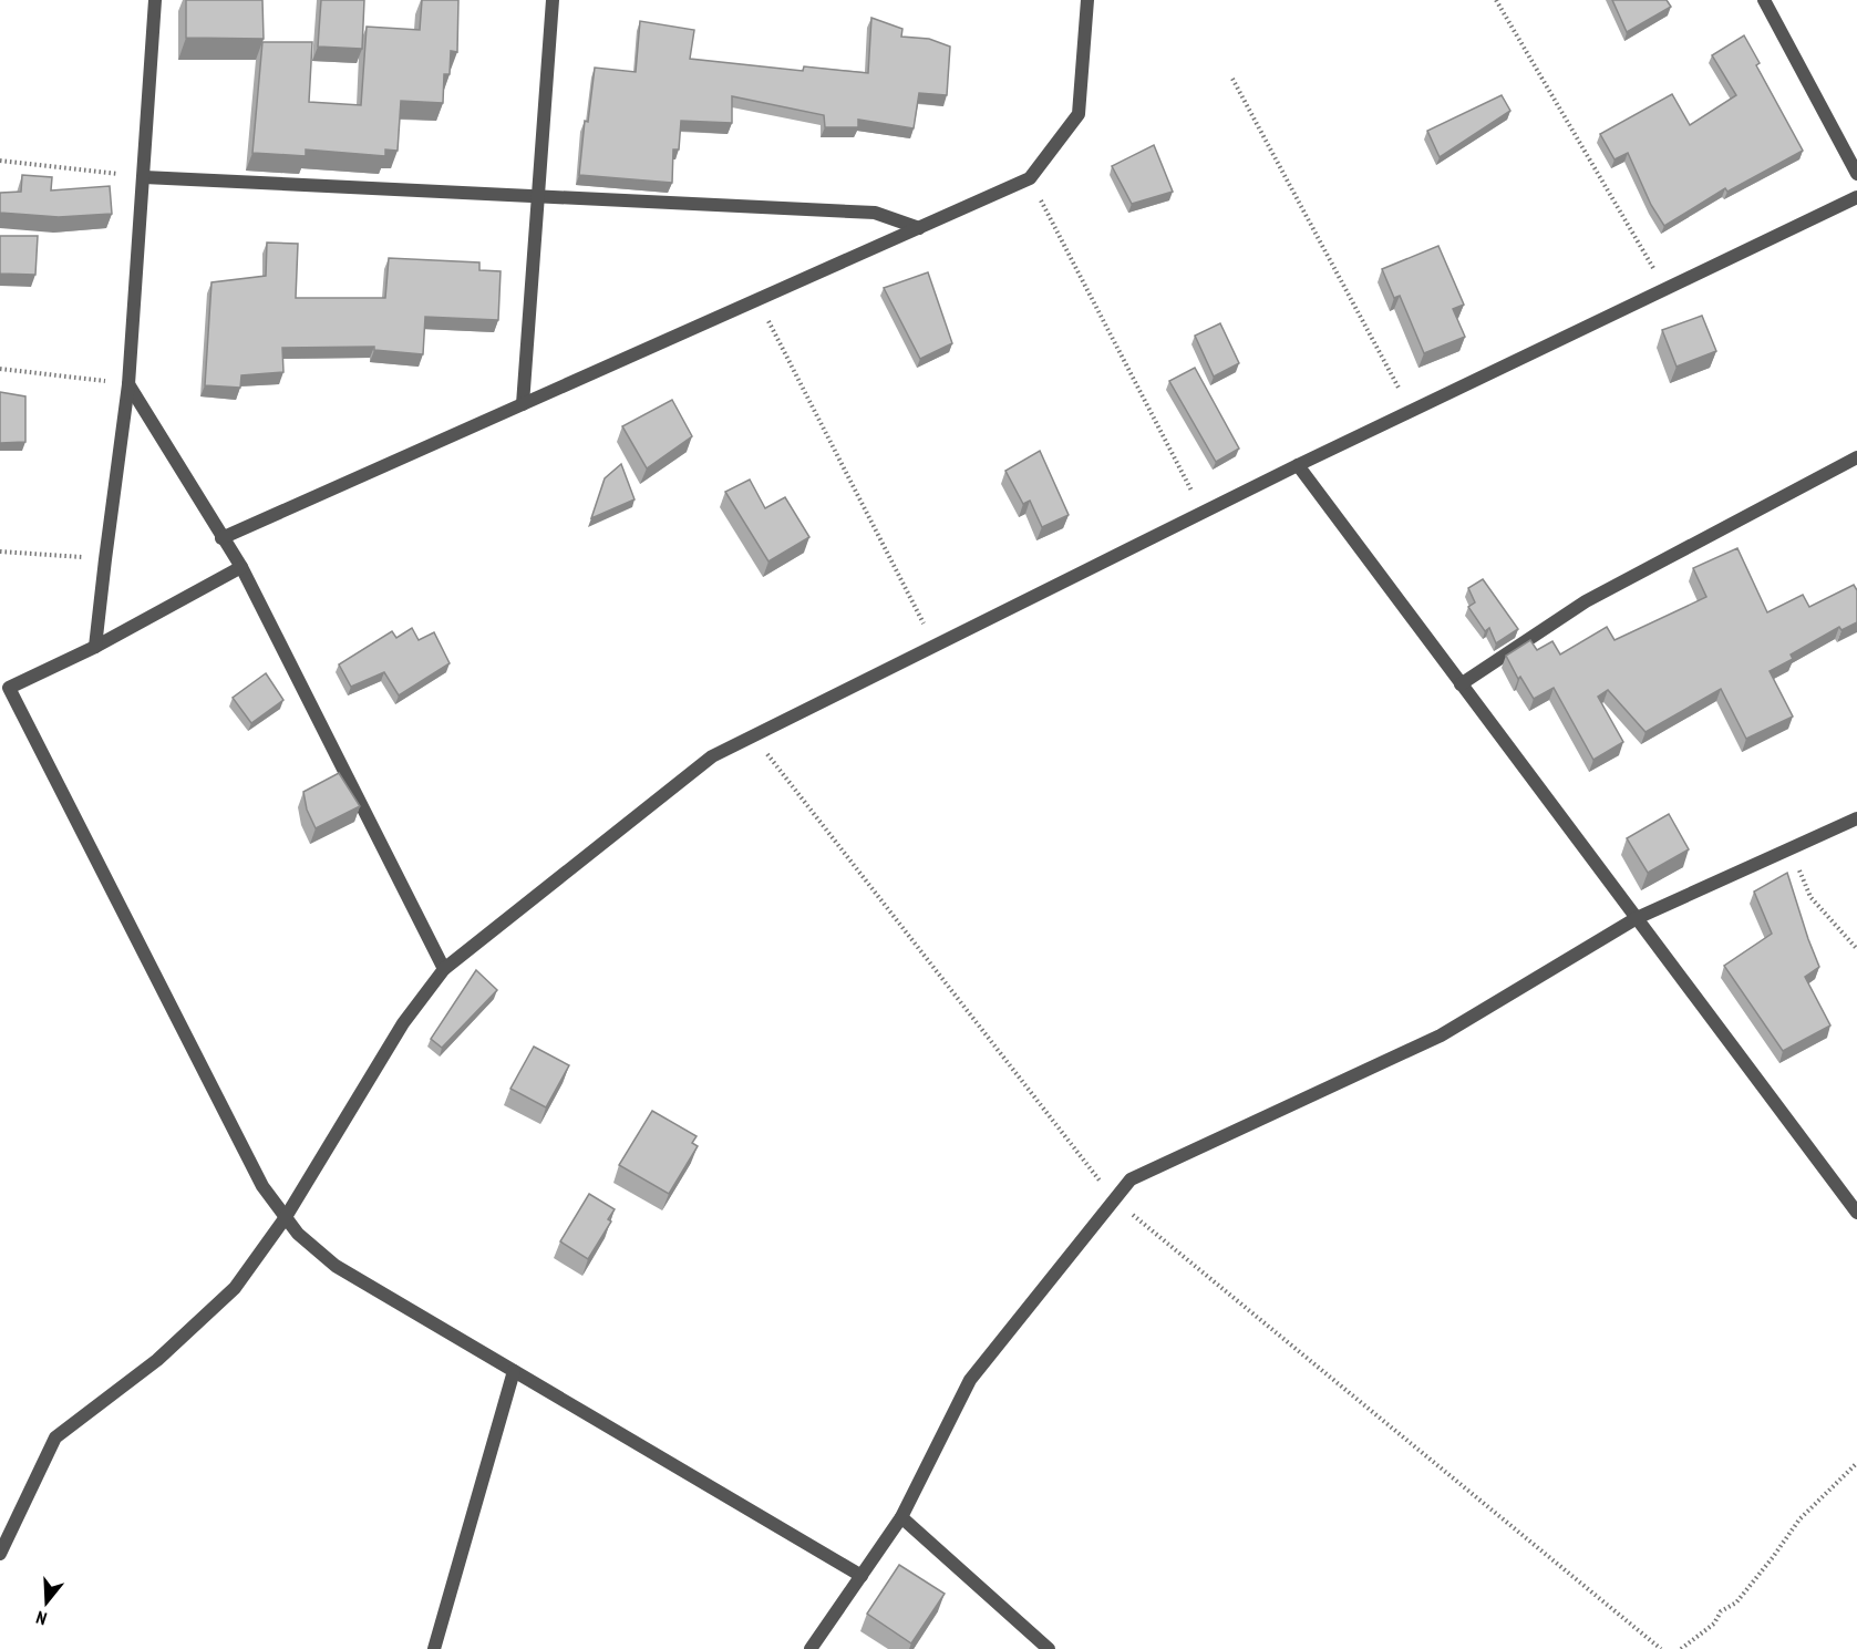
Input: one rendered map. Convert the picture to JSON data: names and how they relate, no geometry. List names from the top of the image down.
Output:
{
  "north": "bottom"
}
